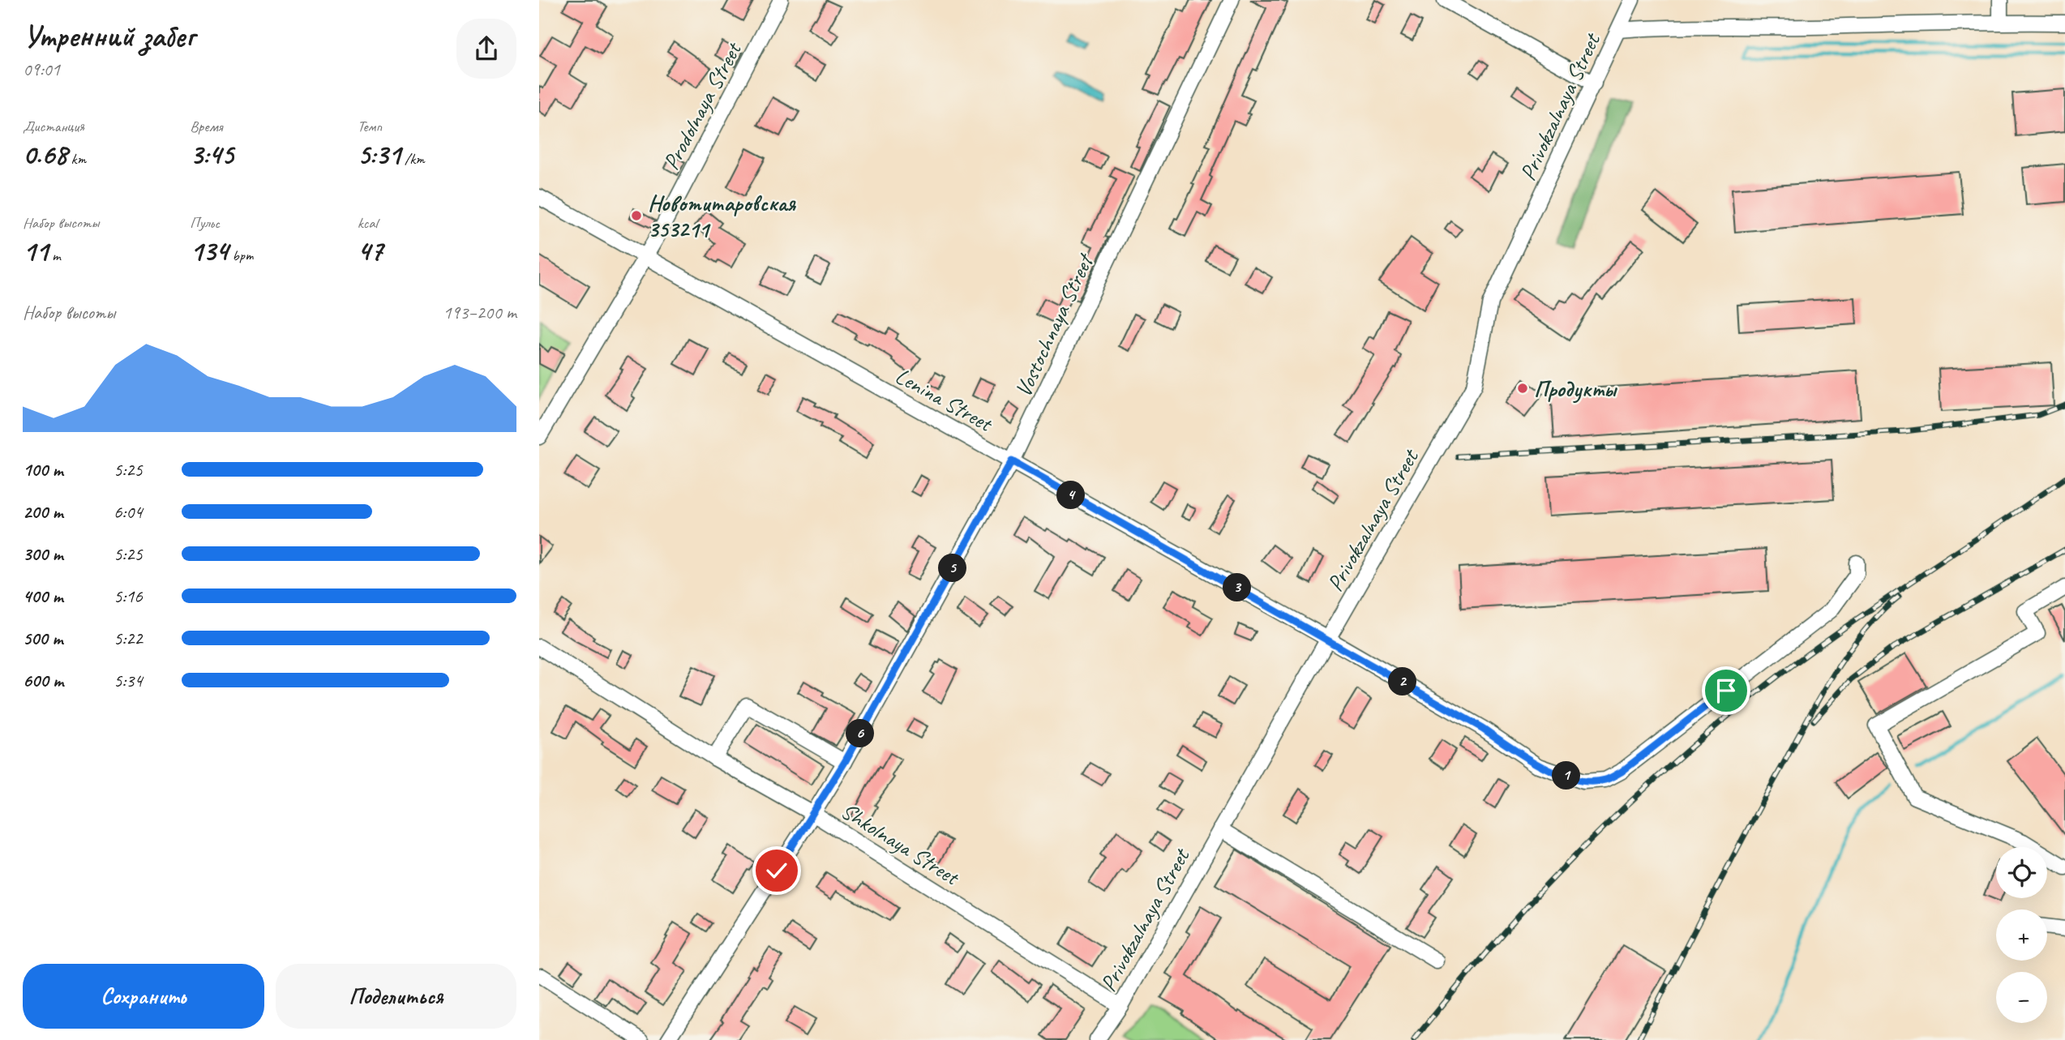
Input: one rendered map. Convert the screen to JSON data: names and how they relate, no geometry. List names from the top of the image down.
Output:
{
  "streets": {
    "street": [
      "Prodolnaya Street",
      "Privokzalnaya Street",
      "Vostochnaya Street",
      "Lenina Street",
      "Shkolnaya Street"
    ]
  },
  "crossings": [
    ["Prodolnaya Street", "Lenina Street"],
    ["Privokzalnaya Street", "Lenina Street"],
    ["Privokzalnaya Street", "Shkolnaya Street"],
    ["Vostochnaya Street", "Lenina Street"],
    ["Vostochnaya Street", "Shkolnaya Street"]
  ],
  "places": ["Новотитаровская 353211", "Продукты"],
  "page": {
    "heading": ["Утренний забег", "09:01"],
    "stats": [
      ["Дистанция", "0.68 km"],
      ["Время", "3:45"],
      ["Темп", "5:31 /km"],
      ["Набор высоты", "11 m"],
      ["Пульс", "134 bpm"],
      ["kcal", "47"]
    ],
    "chart": ["Набор высоты", "193–200 m"],
    "list": [
      {
        "name": "100 m",
        "note": "5:25"
      },
      {
        "name": "200 m",
        "note": "6:04"
      },
      {
        "name": "300 m",
        "note": "5:25"
      },
      {
        "name": "400 m",
        "note": "5:16"
      },
      {
        "name": "500 m",
        "note": "5:22"
      },
      {
        "name": "600 m",
        "note": "5:34"
      }
    ],
    "pins": [
      "4",
      "5",
      "3",
      "2",
      "6",
      "1"
    ],
    "map_buttons": ["+", "−"],
    "buttons": ["Сохранить", "Поделиться"]
  }
}
